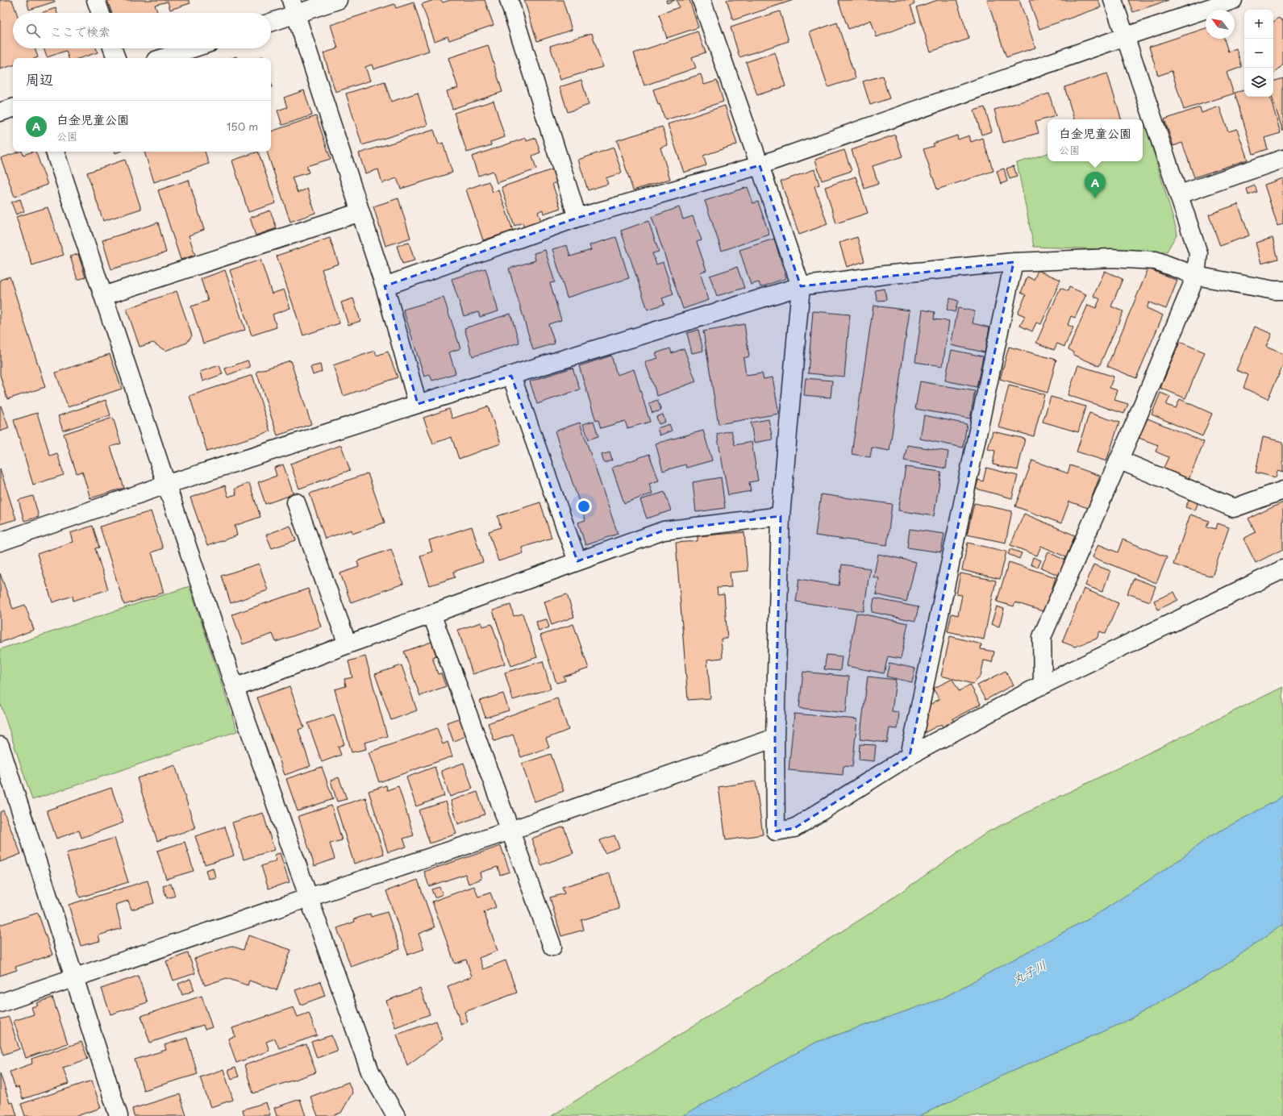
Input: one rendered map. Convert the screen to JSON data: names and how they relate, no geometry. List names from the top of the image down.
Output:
{
  "water": ["丸子川"],
  "north": "top left",
  "page": {
    "map_buttons": ["+", "−"],
    "search": "ここで検索",
    "heading": "周辺",
    "list": [
      {
        "mark": "A",
        "name": "白金児童公園",
        "note": "公園",
        "value": "150 m"
      }
    ],
    "popup": ["白金児童公園", "公園"],
    "pins": "A"
  }
}
